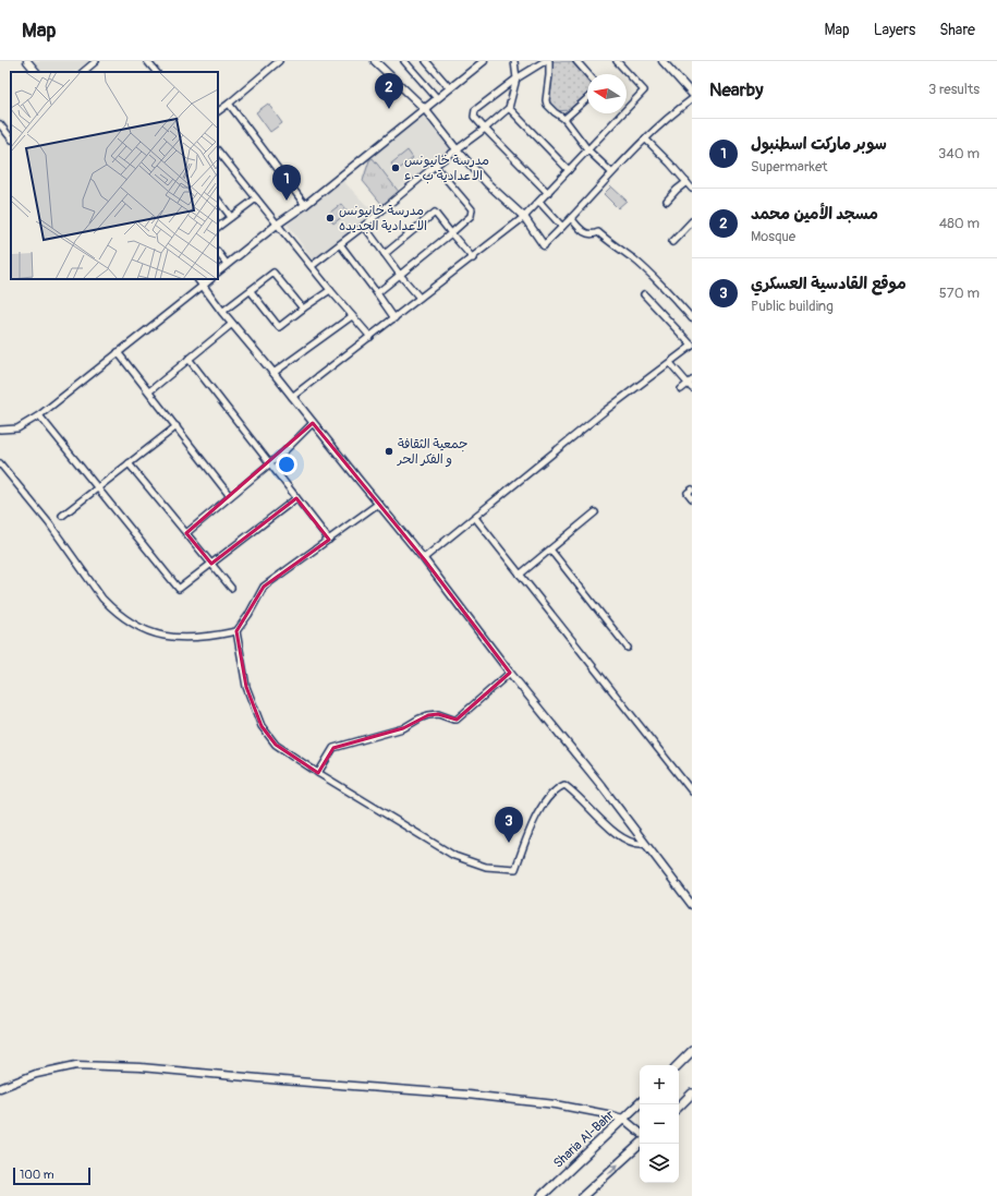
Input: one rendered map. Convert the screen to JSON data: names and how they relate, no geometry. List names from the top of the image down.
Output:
{
  "streets": {
    "main road": ["Sharia Al-Bahr"]
  },
  "places": ["مدرسة خانيونس الاعدادية ب - ء", "مدرسة خانيونس الاعدادية الجديده", "جمعية الثقافة و الفكر الحر"],
  "scale_bar": "100 m",
  "north": "left",
  "page": {
    "header": "Map",
    "nav": ["Map", "Layers", "Share"],
    "heading": ["Nearby", "3 results"],
    "pins": ["2", "1", "3"],
    "list": [
      {
        "mark": "1",
        "name": "سوبر ماركت اسطنبول",
        "note": "Supermarket",
        "value": "340 m"
      },
      {
        "mark": "2",
        "name": "مسجد الأمين محمد",
        "note": "Mosque",
        "value": "480 m"
      },
      {
        "mark": "3",
        "name": "موقع القادسية العسكري",
        "note": "Public building",
        "value": "570 m"
      }
    ],
    "map_buttons": ["+", "−"],
    "scale": "100 m"
  }
}
